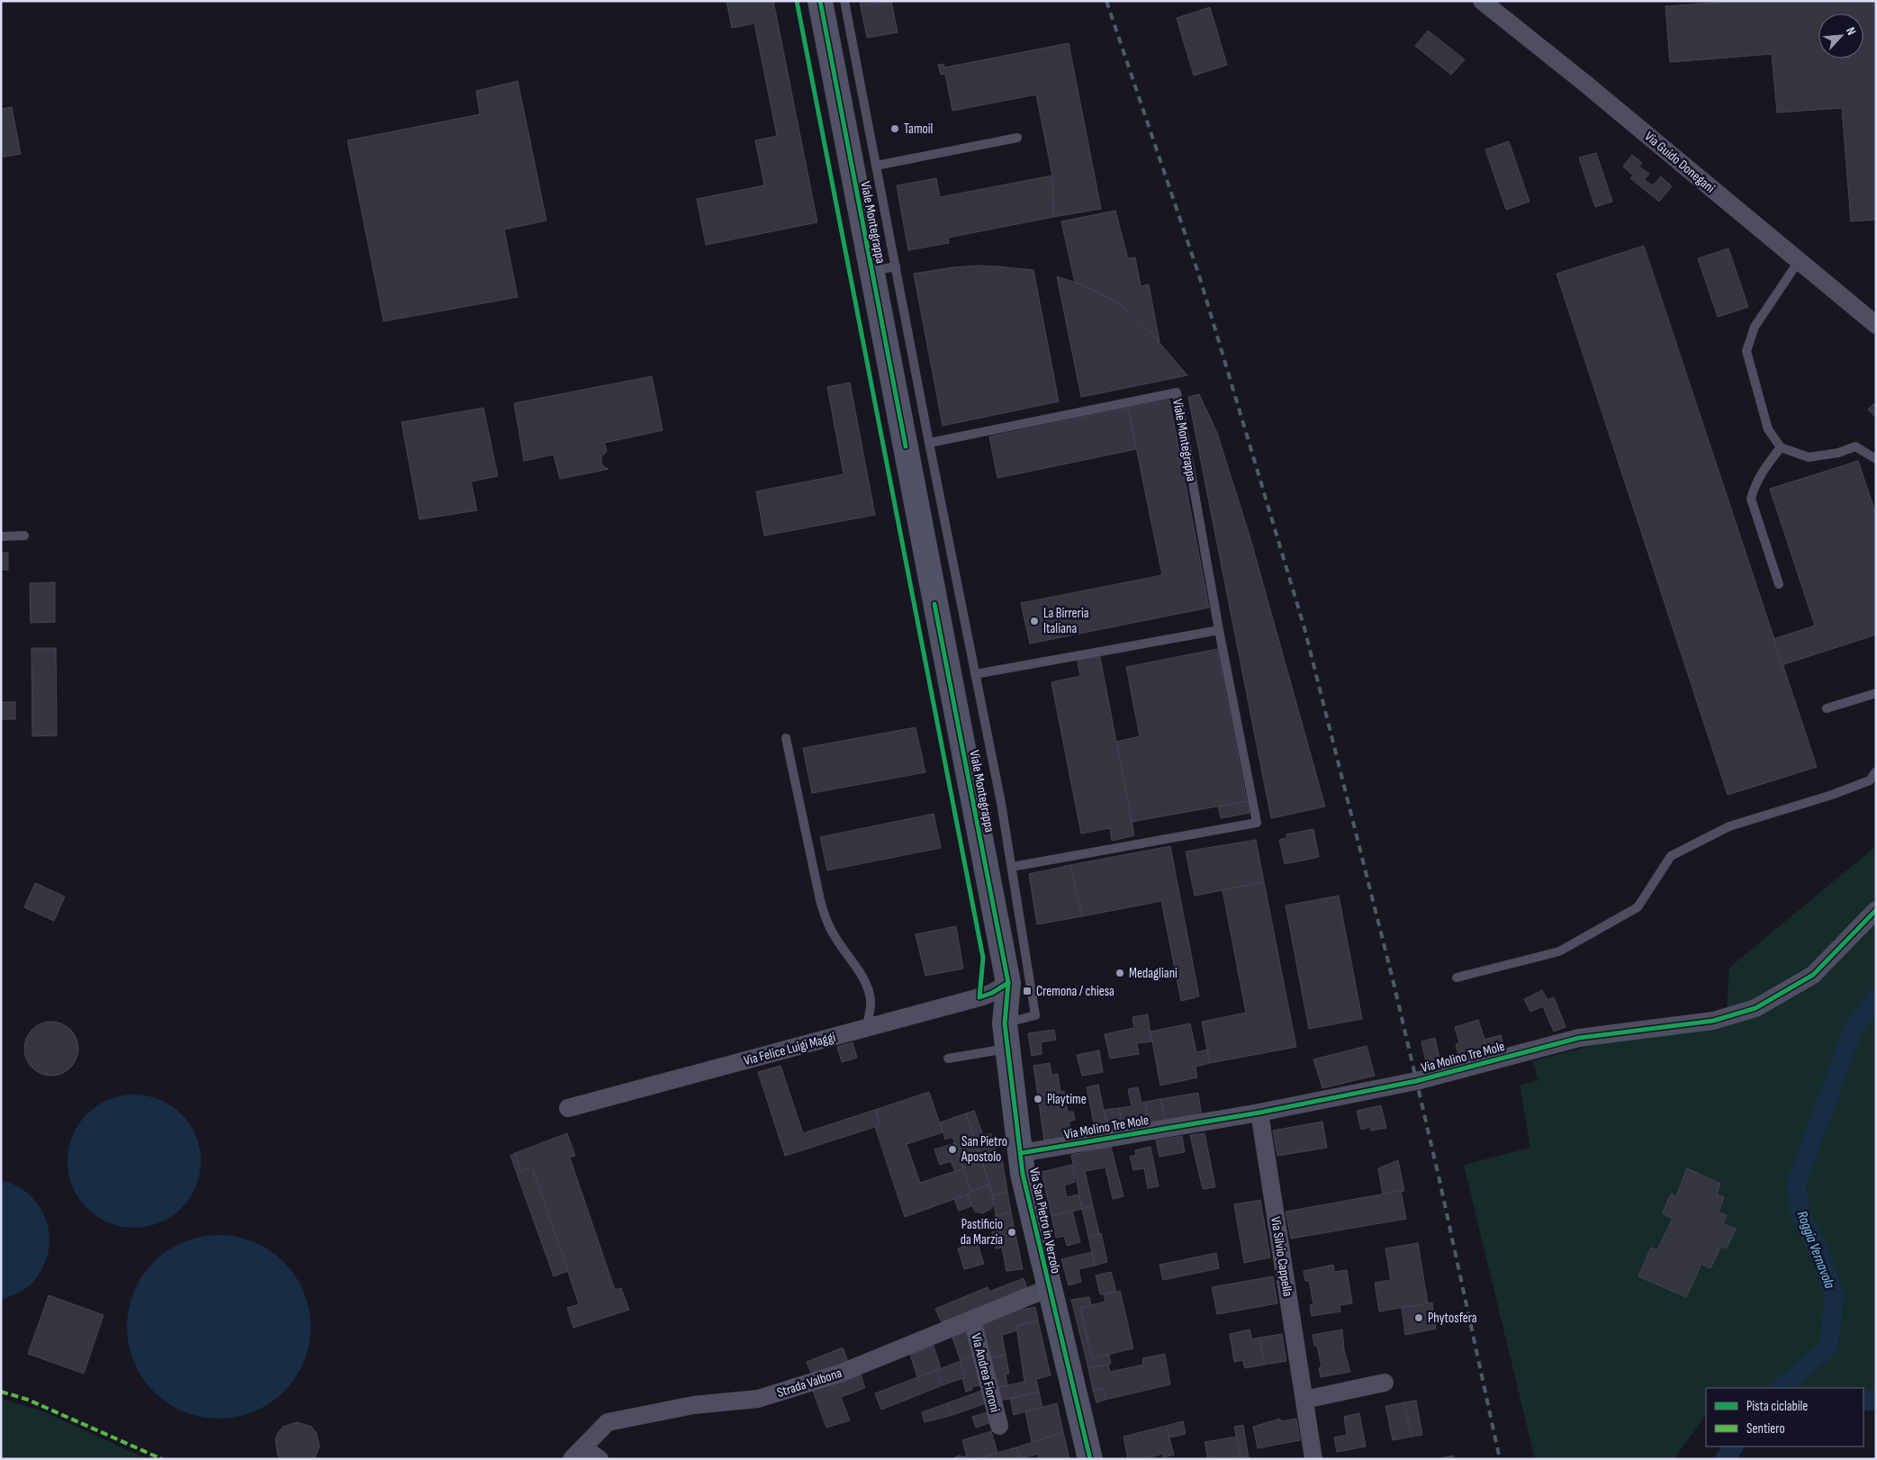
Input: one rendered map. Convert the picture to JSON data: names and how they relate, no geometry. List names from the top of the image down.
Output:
{
  "streets": {
    "main road": ["Viale Montegrappa", "Via San Pietro in Verzolo"],
    "street": [
      "Via Guido Donegani",
      "Via Felice Luigi Maggi",
      "Via Molino Tre Mole",
      "Via Silvio Cappella",
      "Via Andrea Fioroni",
      "Strada Valbona"
    ]
  },
  "crossings": [
    ["Viale Montegrappa", "Via Felice Luigi Maggi"],
    ["Viale Montegrappa", "Via San Pietro in Verzolo"],
    ["Via Felice Luigi Maggi", "Via San Pietro in Verzolo"],
    ["Via Molino Tre Mole", "Via San Pietro in Verzolo"],
    ["Via Molino Tre Mole", "Via Silvio Cappella"],
    ["Via San Pietro in Verzolo", "Strada Valbona"],
    ["Via Andrea Fioroni", "Strada Valbona"]
  ],
  "water": ["Roggia Vernavola"],
  "places": {
    "other": [
      "Tamoil",
      "La Birreria Italiana",
      "Medagliani",
      "Playtime",
      "San Pietro Apostolo",
      "Pastificio da Marzia",
      "Phytosfera"
    ],
    "transit": ["Cremona / chiesa"]
  },
  "legend": ["Pista ciclabile", "Sentiero"],
  "north": "top right"
}
